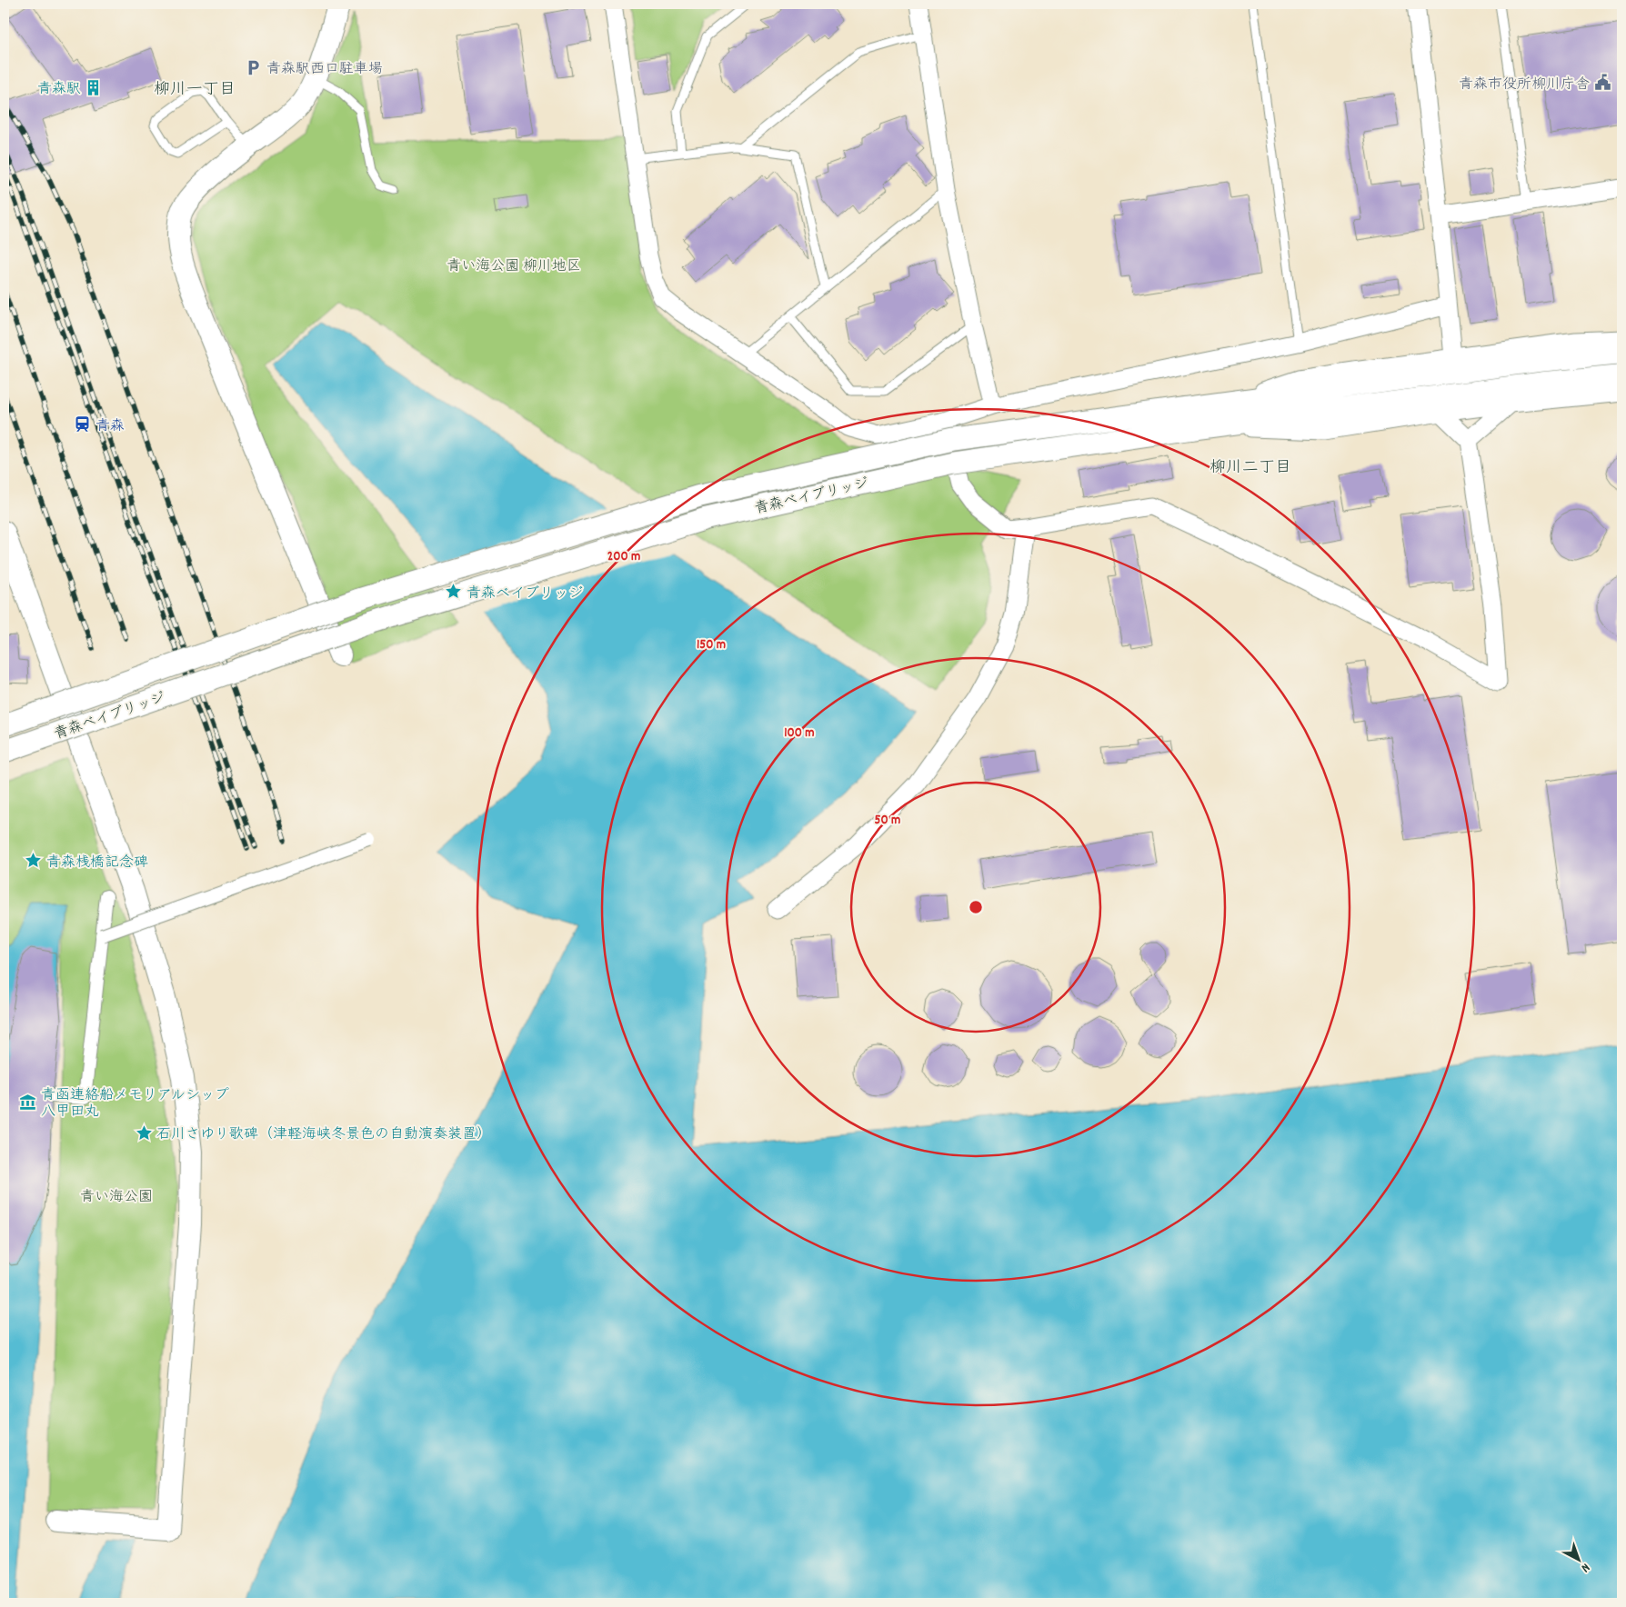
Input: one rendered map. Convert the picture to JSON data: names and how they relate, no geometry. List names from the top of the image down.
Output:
{
  "streets": {
    "street": ["青森ベイブリッジ"]
  },
  "districts": ["柳川一丁目", "柳川二丁目"],
  "parks": ["青い海公園 柳川地区", "青い海公園"],
  "places": {
    "parking": ["青森駅西口駐車場"],
    "public building": ["青森市役所柳川庁舎"],
    "building": ["青森駅"],
    "station": ["青森"],
    "place": ["青森ベイブリッジ", "青森桟橋記念碑", "石川さゆり歌碑（津軽海峡冬景色の自動演奏装置）"],
    "museum": ["青函連絡船メモリアルシップ 八甲田丸"]
  },
  "north": "bottom right",
  "rings": [
    "200 m",
    "150 m",
    "100 m",
    "50 m"
  ]
}
